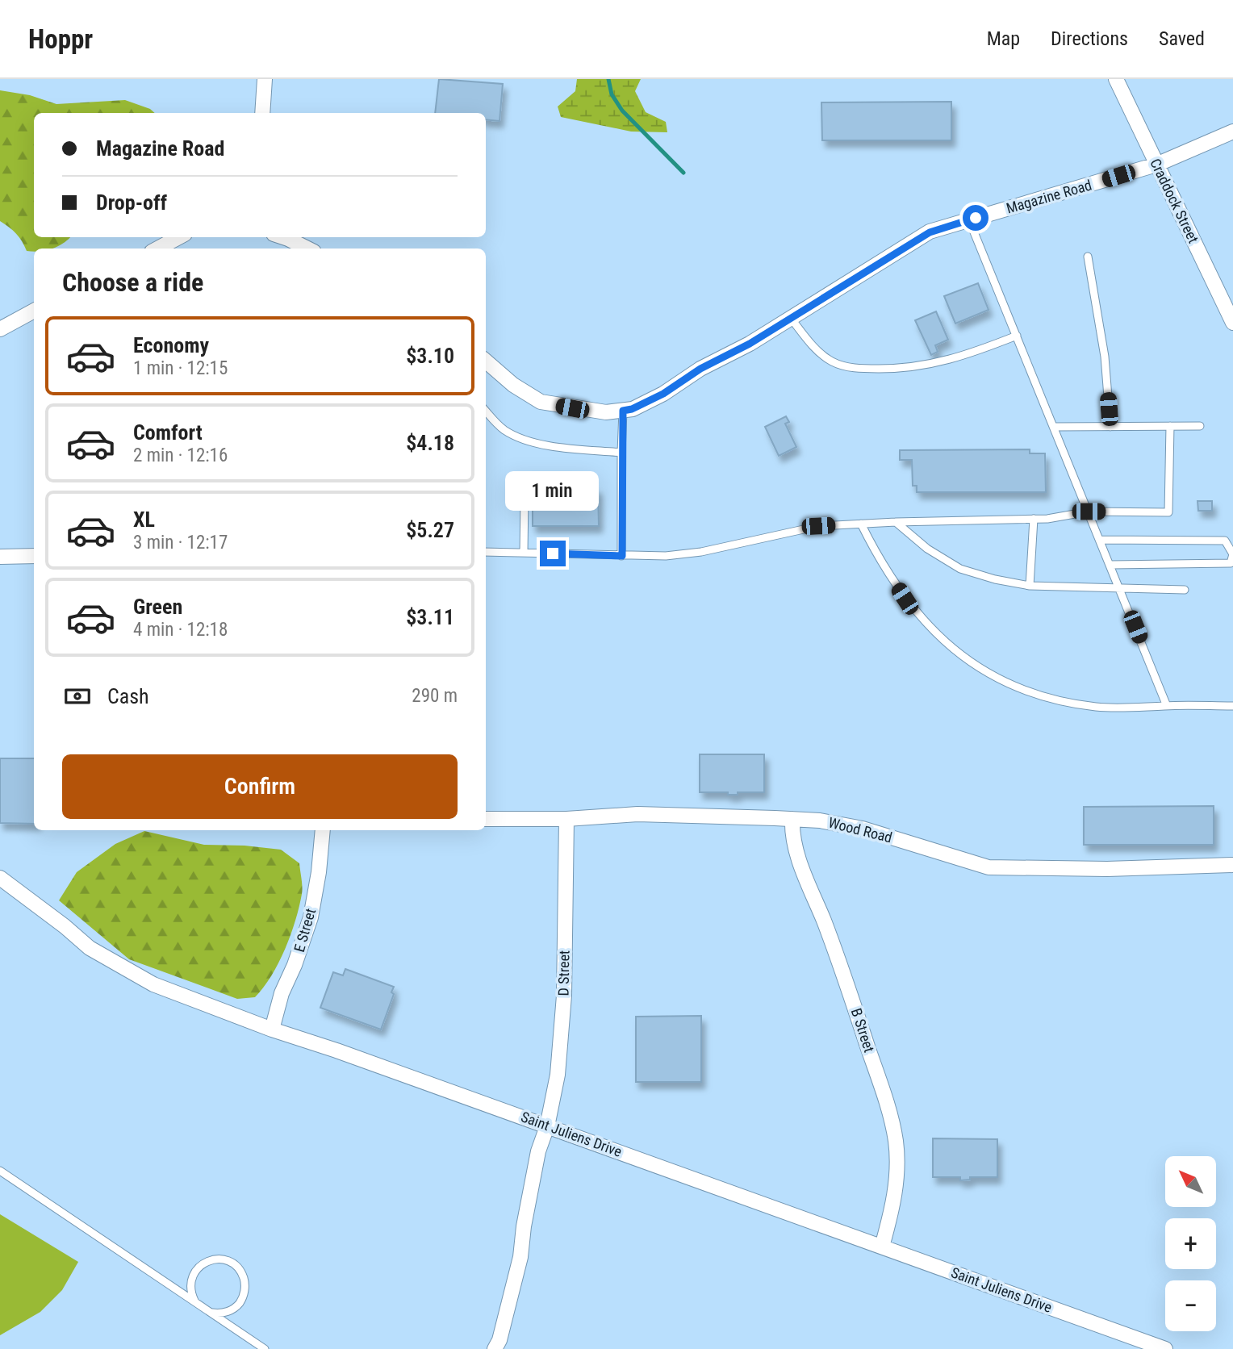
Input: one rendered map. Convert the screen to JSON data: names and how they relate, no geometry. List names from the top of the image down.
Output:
{
  "streets": {
    "street": [
      "Magazine Road",
      "Craddock Street",
      "Wood Road",
      "E Street",
      "D Street",
      "B Street",
      "Saint Juliens Drive"
    ]
  },
  "crossings": [
    ["Magazine Road", "Craddock Street"],
    ["Wood Road", "D Street"],
    ["Wood Road", "B Street"],
    ["E Street", "Saint Juliens Drive"],
    ["D Street", "Saint Juliens Drive"],
    ["B Street", "Saint Juliens Drive"]
  ],
  "north": "top left",
  "page": {
    "header": "Hoppr",
    "nav": ["Map", "Directions", "Saved"],
    "banner": ["Magazine Road", "Drop-off"],
    "heading": "Choose a ride",
    "list": [
      {
        "name": "Economy",
        "note": "1 min · 12:15",
        "value": "$3.10"
      },
      {
        "name": "Comfort",
        "note": "2 min · 12:16",
        "value": "$4.18"
      },
      {
        "name": "XL",
        "note": "3 min · 12:17",
        "value": "$5.27"
      },
      {
        "name": "Green",
        "note": "4 min · 12:18",
        "value": "$3.11"
      }
    ],
    "bubble": "1 min",
    "pay": ["Cash", "290 m"],
    "buttons": "Confirm",
    "map_buttons": ["+", "−"]
  }
}
